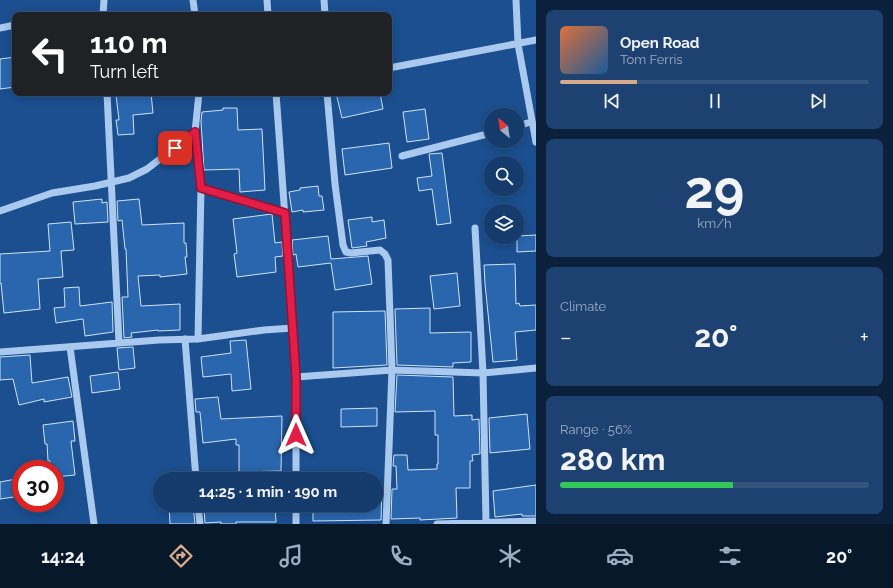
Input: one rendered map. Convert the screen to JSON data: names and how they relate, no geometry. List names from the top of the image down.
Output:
{
  "north": "top left",
  "page": {
    "turn": ["110 m", "Turn left"],
    "song": ["Open Road", "Tom Ferris"],
    "tile": [
      ["29", "km/h"],
      "Climate",
      ["Range · 56%", "280 km"]
    ],
    "heat": ["−", "20°", "+"],
    "limit": "30",
    "trip": "14:25 · 1 min · 190 m",
    "tabs": ["14:24", "20°"]
  }
}
